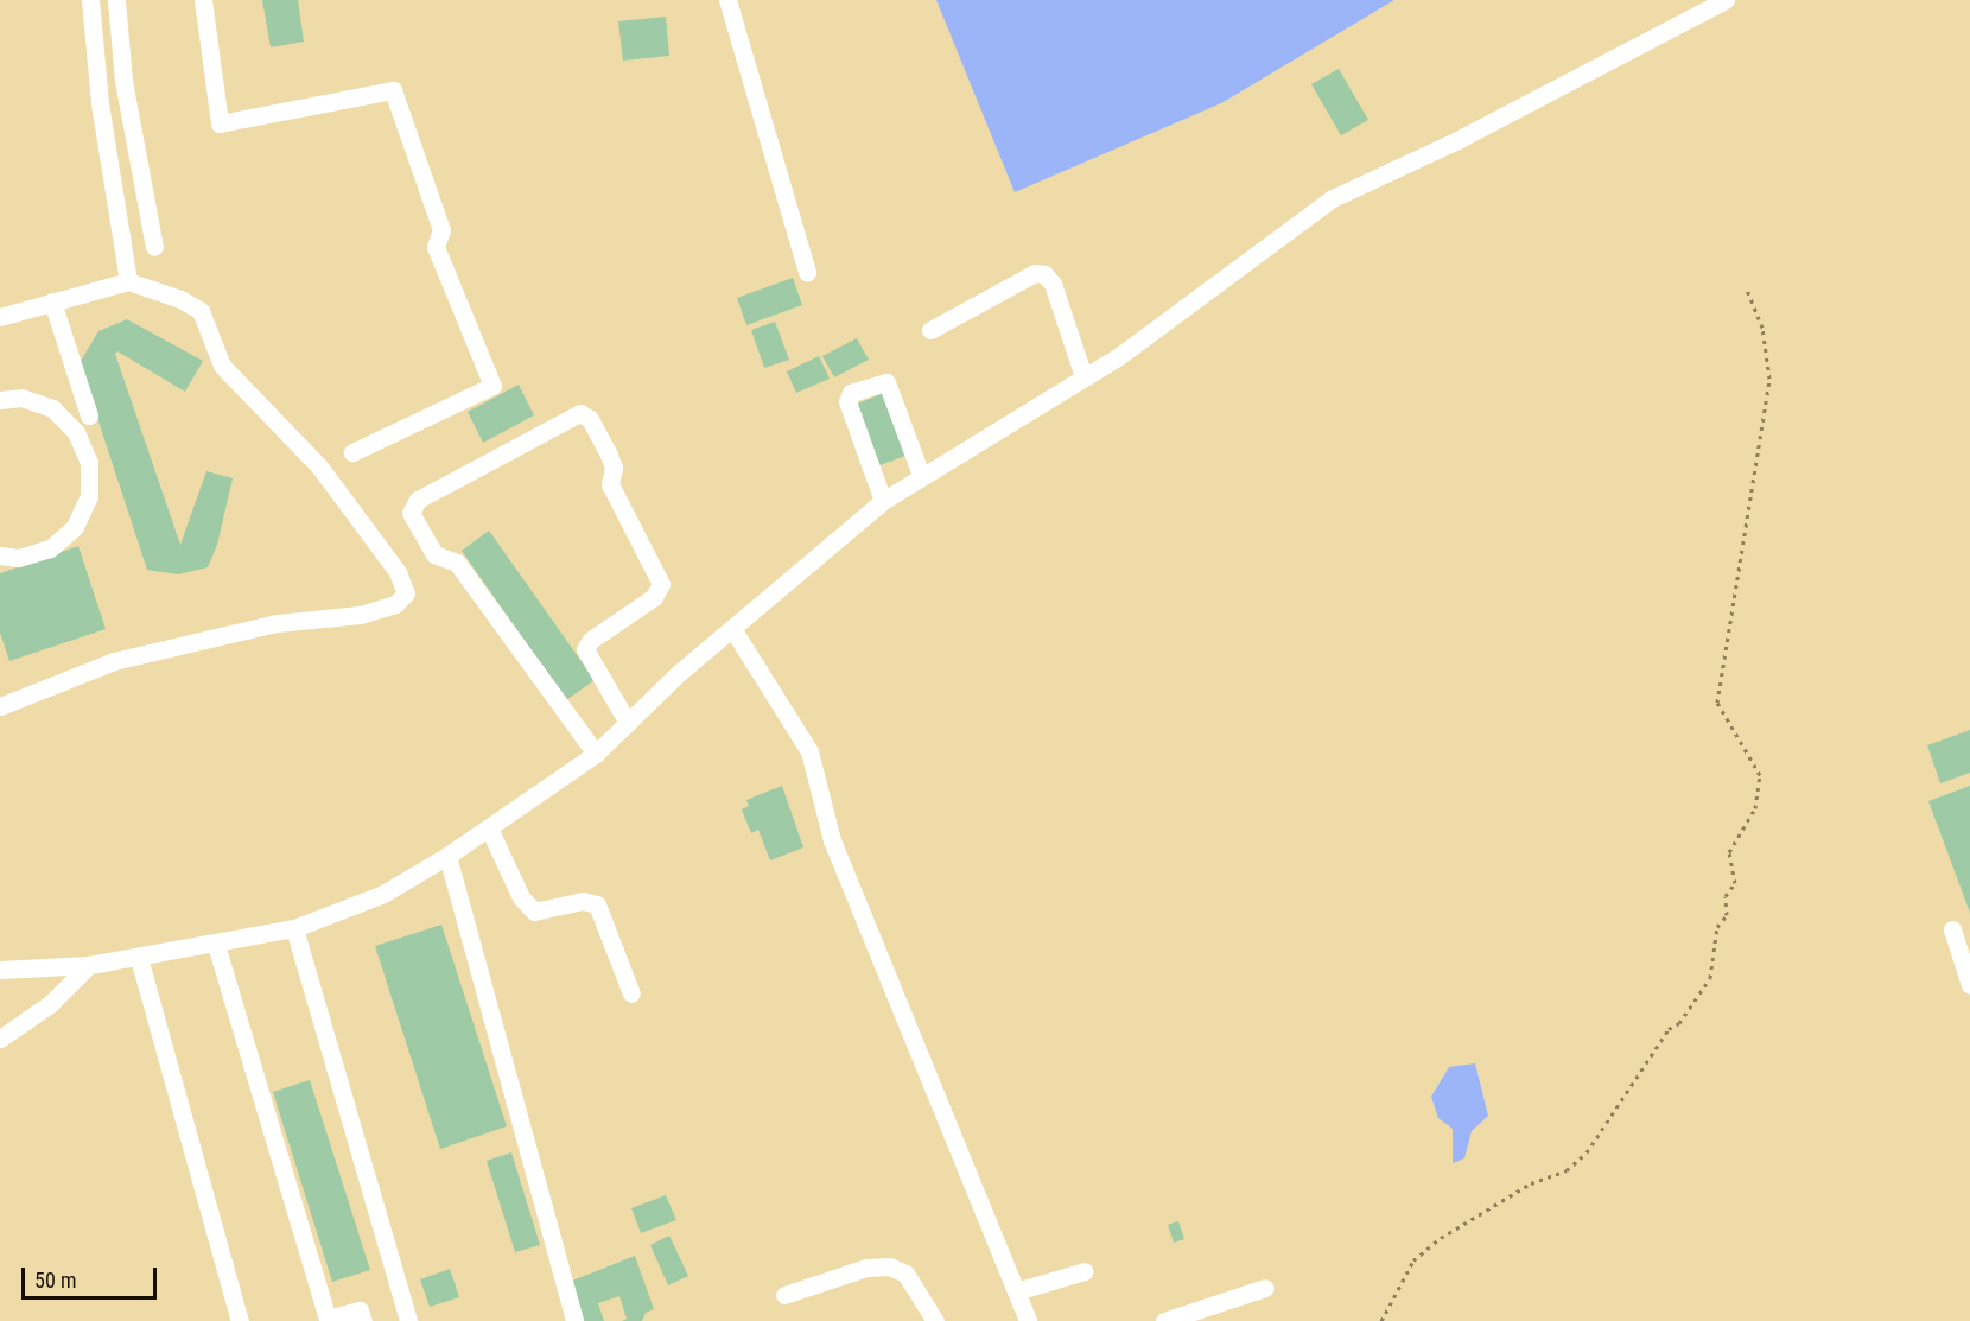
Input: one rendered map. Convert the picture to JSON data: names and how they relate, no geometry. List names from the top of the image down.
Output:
{
  "scale_bar": "50 m"
}
